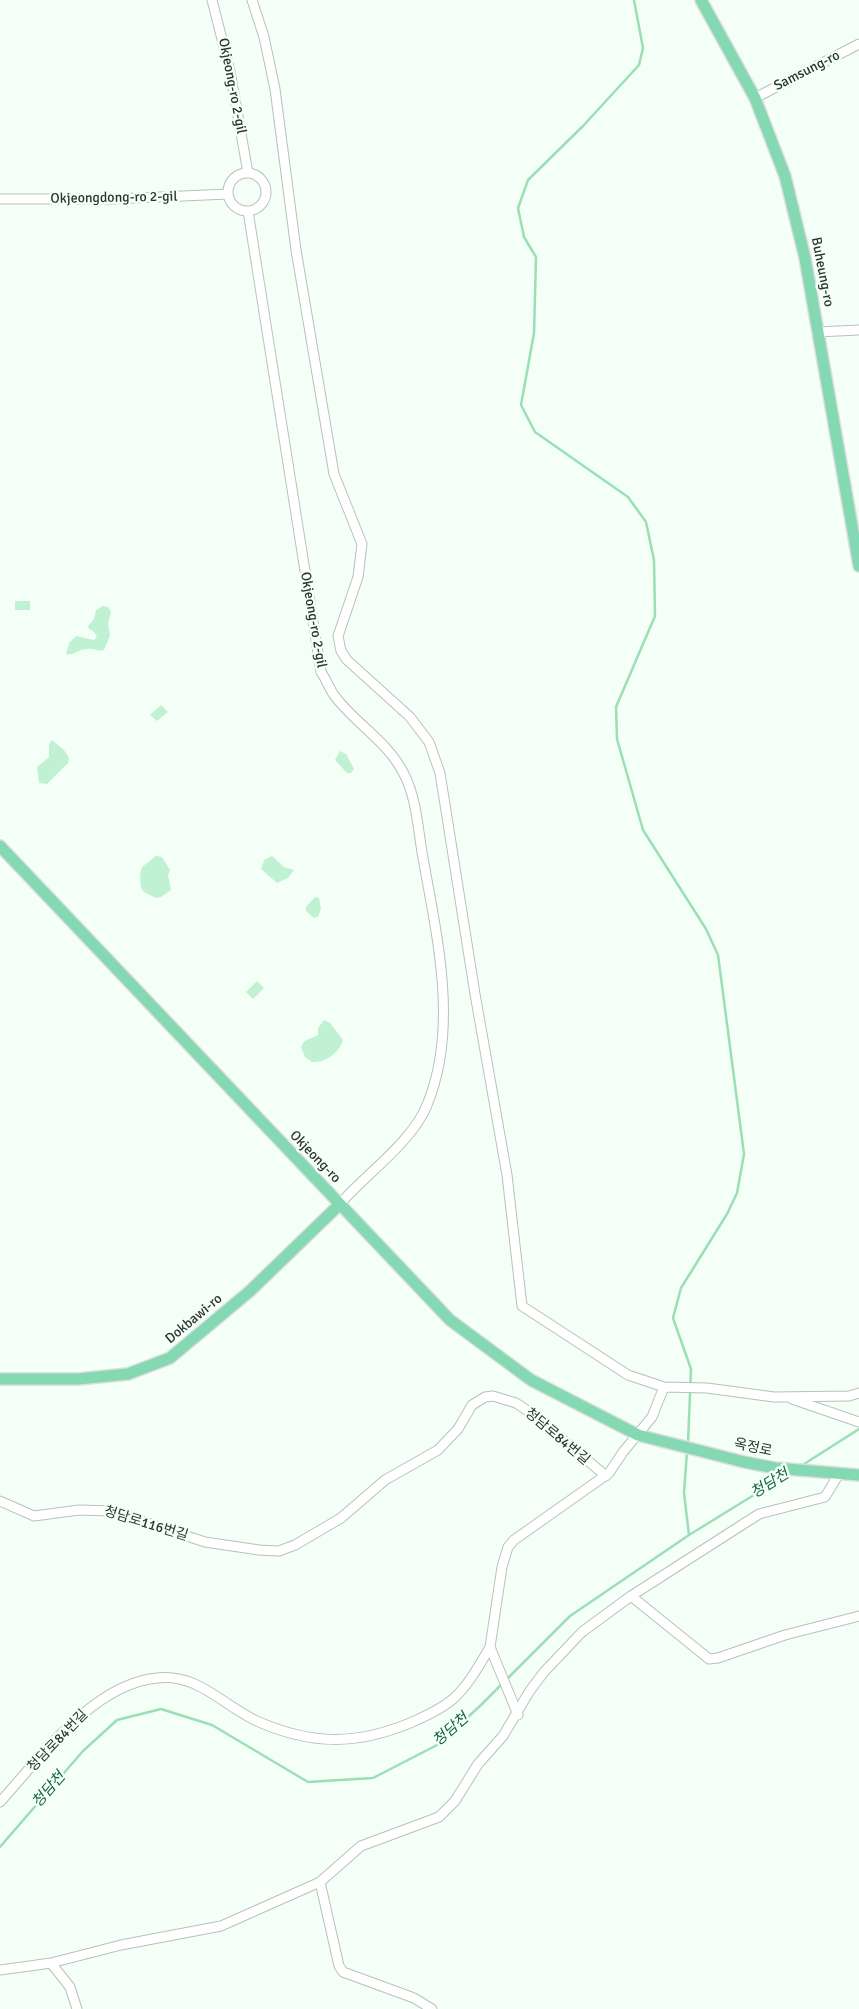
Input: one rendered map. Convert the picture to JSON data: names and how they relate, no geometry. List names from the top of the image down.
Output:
{
  "streets": {
    "main road": [
      "Buheung-ro",
      "Okjeong-ro",
      "Dokbawi-ro",
      "옥정로"
    ],
    "street": [
      "Samsung-ro",
      "Okjeong-ro 2-gil",
      "Okjeongdong-ro 2-gil",
      "청담로84번길",
      "청담로116번길"
    ]
  },
  "crossings": [
    ["Samsung-ro", "Buheung-ro"],
    ["Okjeong-ro 2-gil", "Okjeongdong-ro 2-gil"],
    ["Okjeong-ro 2-gil", "Okjeong-ro"],
    ["Okjeong-ro 2-gil", "Dokbawi-ro"],
    ["Okjeong-ro", "Dokbawi-ro"],
    ["Okjeong-ro", "청담로84번길"],
    ["Okjeong-ro", "옥정로"],
    ["청담로84번길", "청담로116번길"]
  ],
  "water": ["청담천"]
}
